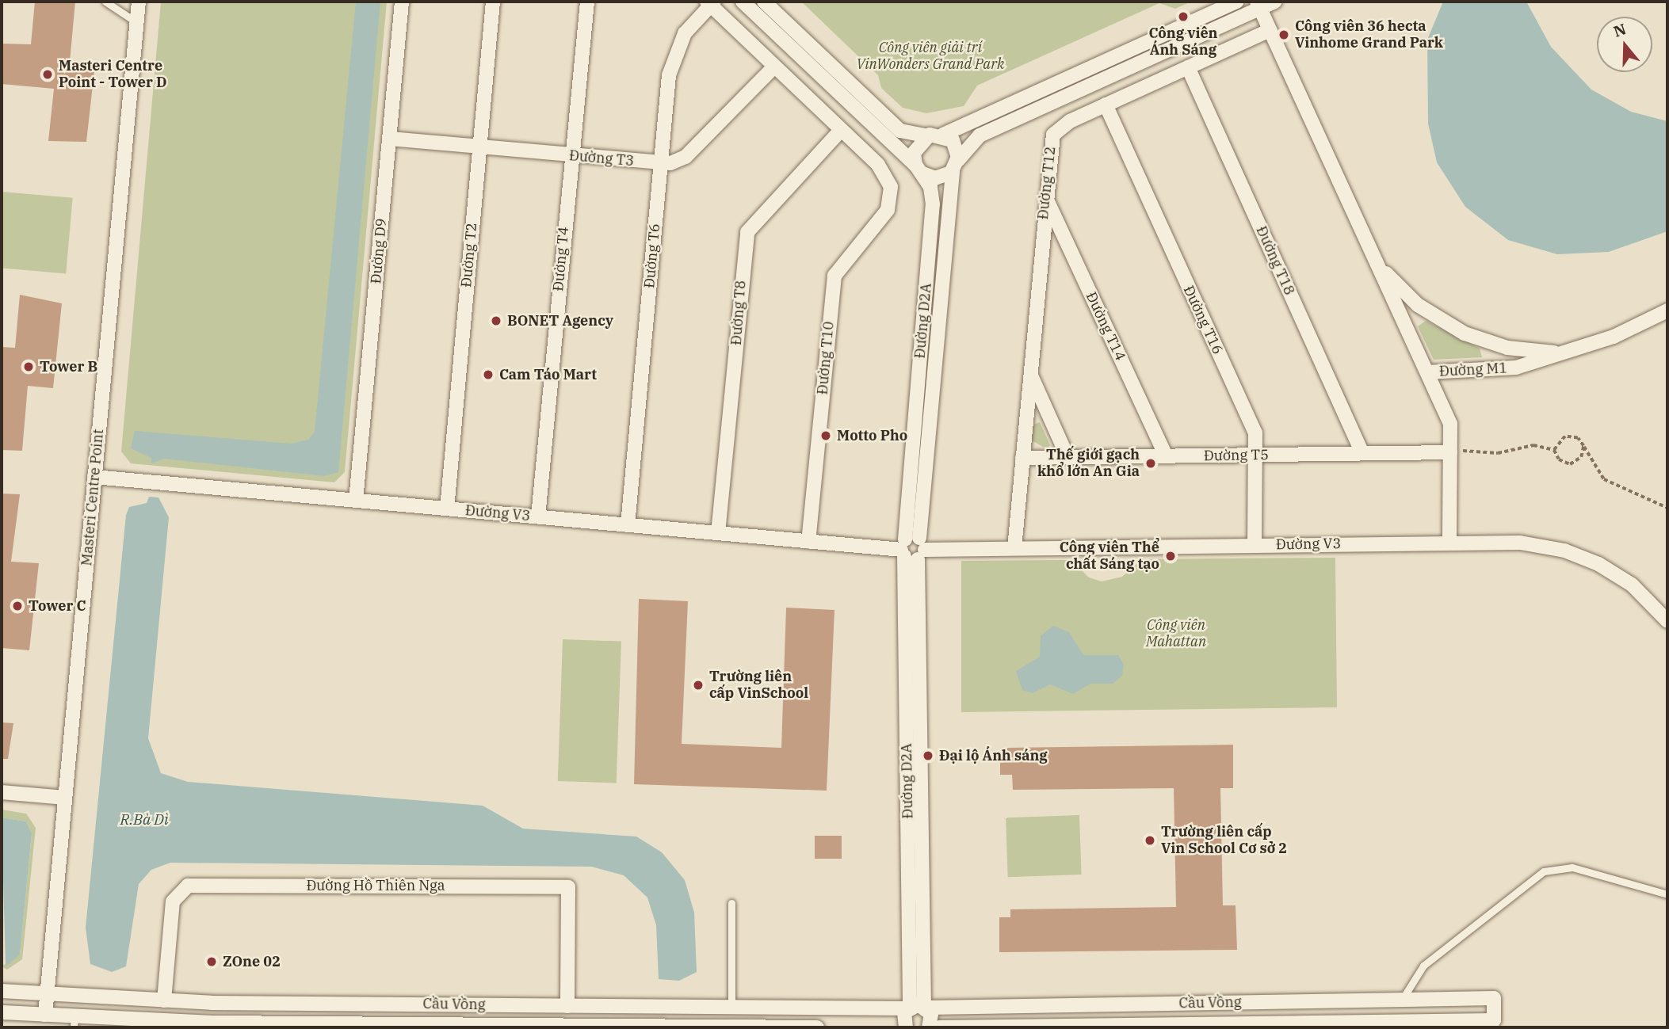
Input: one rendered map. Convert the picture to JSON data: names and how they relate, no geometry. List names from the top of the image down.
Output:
{
  "streets": {
    "street": [
      "Đường T3",
      "Đường T12",
      "Đường D9",
      "Đường T2",
      "Đường T6",
      "Đường T4",
      "Đường T18",
      "Đường T8",
      "Đường T16",
      "Đường D2A",
      "Đường T14",
      "Đường T10",
      "Đường M1",
      "Đường T5",
      "Masteri Centre Point",
      "Đường V3",
      "Đường Hồ Thiên Nga",
      "Cầu Vồng"
    ]
  },
  "crossings": [
    ["Đường T3", "Đường D9"],
    ["Đường T3", "Đường T2"],
    ["Đường T3", "Đường T6"],
    ["Đường T3", "Đường T4"],
    ["Đường T12", "Đường T18"],
    ["Đường T12", "Đường T16"],
    ["Đường T12", "Đường T14"],
    ["Đường T12", "Đường M1"],
    ["Đường T12", "Đường T5"],
    ["Đường T12", "Đường V3"],
    ["Đường D9", "Đường V3"],
    ["Đường T2", "Đường V3"],
    ["Đường T6", "Đường V3"],
    ["Đường T4", "Đường V3"],
    ["Đường T18", "Đường T5"],
    ["Đường T8", "Đường T10"],
    ["Đường T8", "Đường V3"],
    ["Đường T16", "Đường T5"],
    ["Đường T16", "Đường V3"],
    ["Đường D2A", "Đường V3"],
    ["Đường D2A", "Cầu Vồng"],
    ["Đường T14", "Đường T5"],
    ["Đường T10", "Đường V3"],
    ["Đường M1", "Đường T5"],
    ["Đường M1", "Đường V3"],
    ["Masteri Centre Point", "Đường V3"],
    ["Masteri Centre Point", "Cầu Vồng"],
    ["Đường Hồ Thiên Nga", "Cầu Vồng"]
  ],
  "water": ["R.Bà Dì"],
  "parks": ["Công viên giải trí VinWonders Grand Park", "Công viên Mahattan"],
  "places": [
    "Công viên Ánh Sáng",
    "Công viên 36 hecta Vinhome Grand Park",
    "Masteri Centre Point - Tower D",
    "BONET Agency",
    "Tower B",
    "Cam Táo Mart",
    "Motto Pho",
    "Thế giới gạch khổ lớn An Gia",
    "Công viên Thể chất Sáng tạo",
    "Tower C",
    "Trường liên cấp VinSchool",
    "Đại lộ Ánh sáng",
    "Trường liên cấp Vin School Cơ sở 2",
    "ZOne 02"
  ],
  "north": "top"
}
